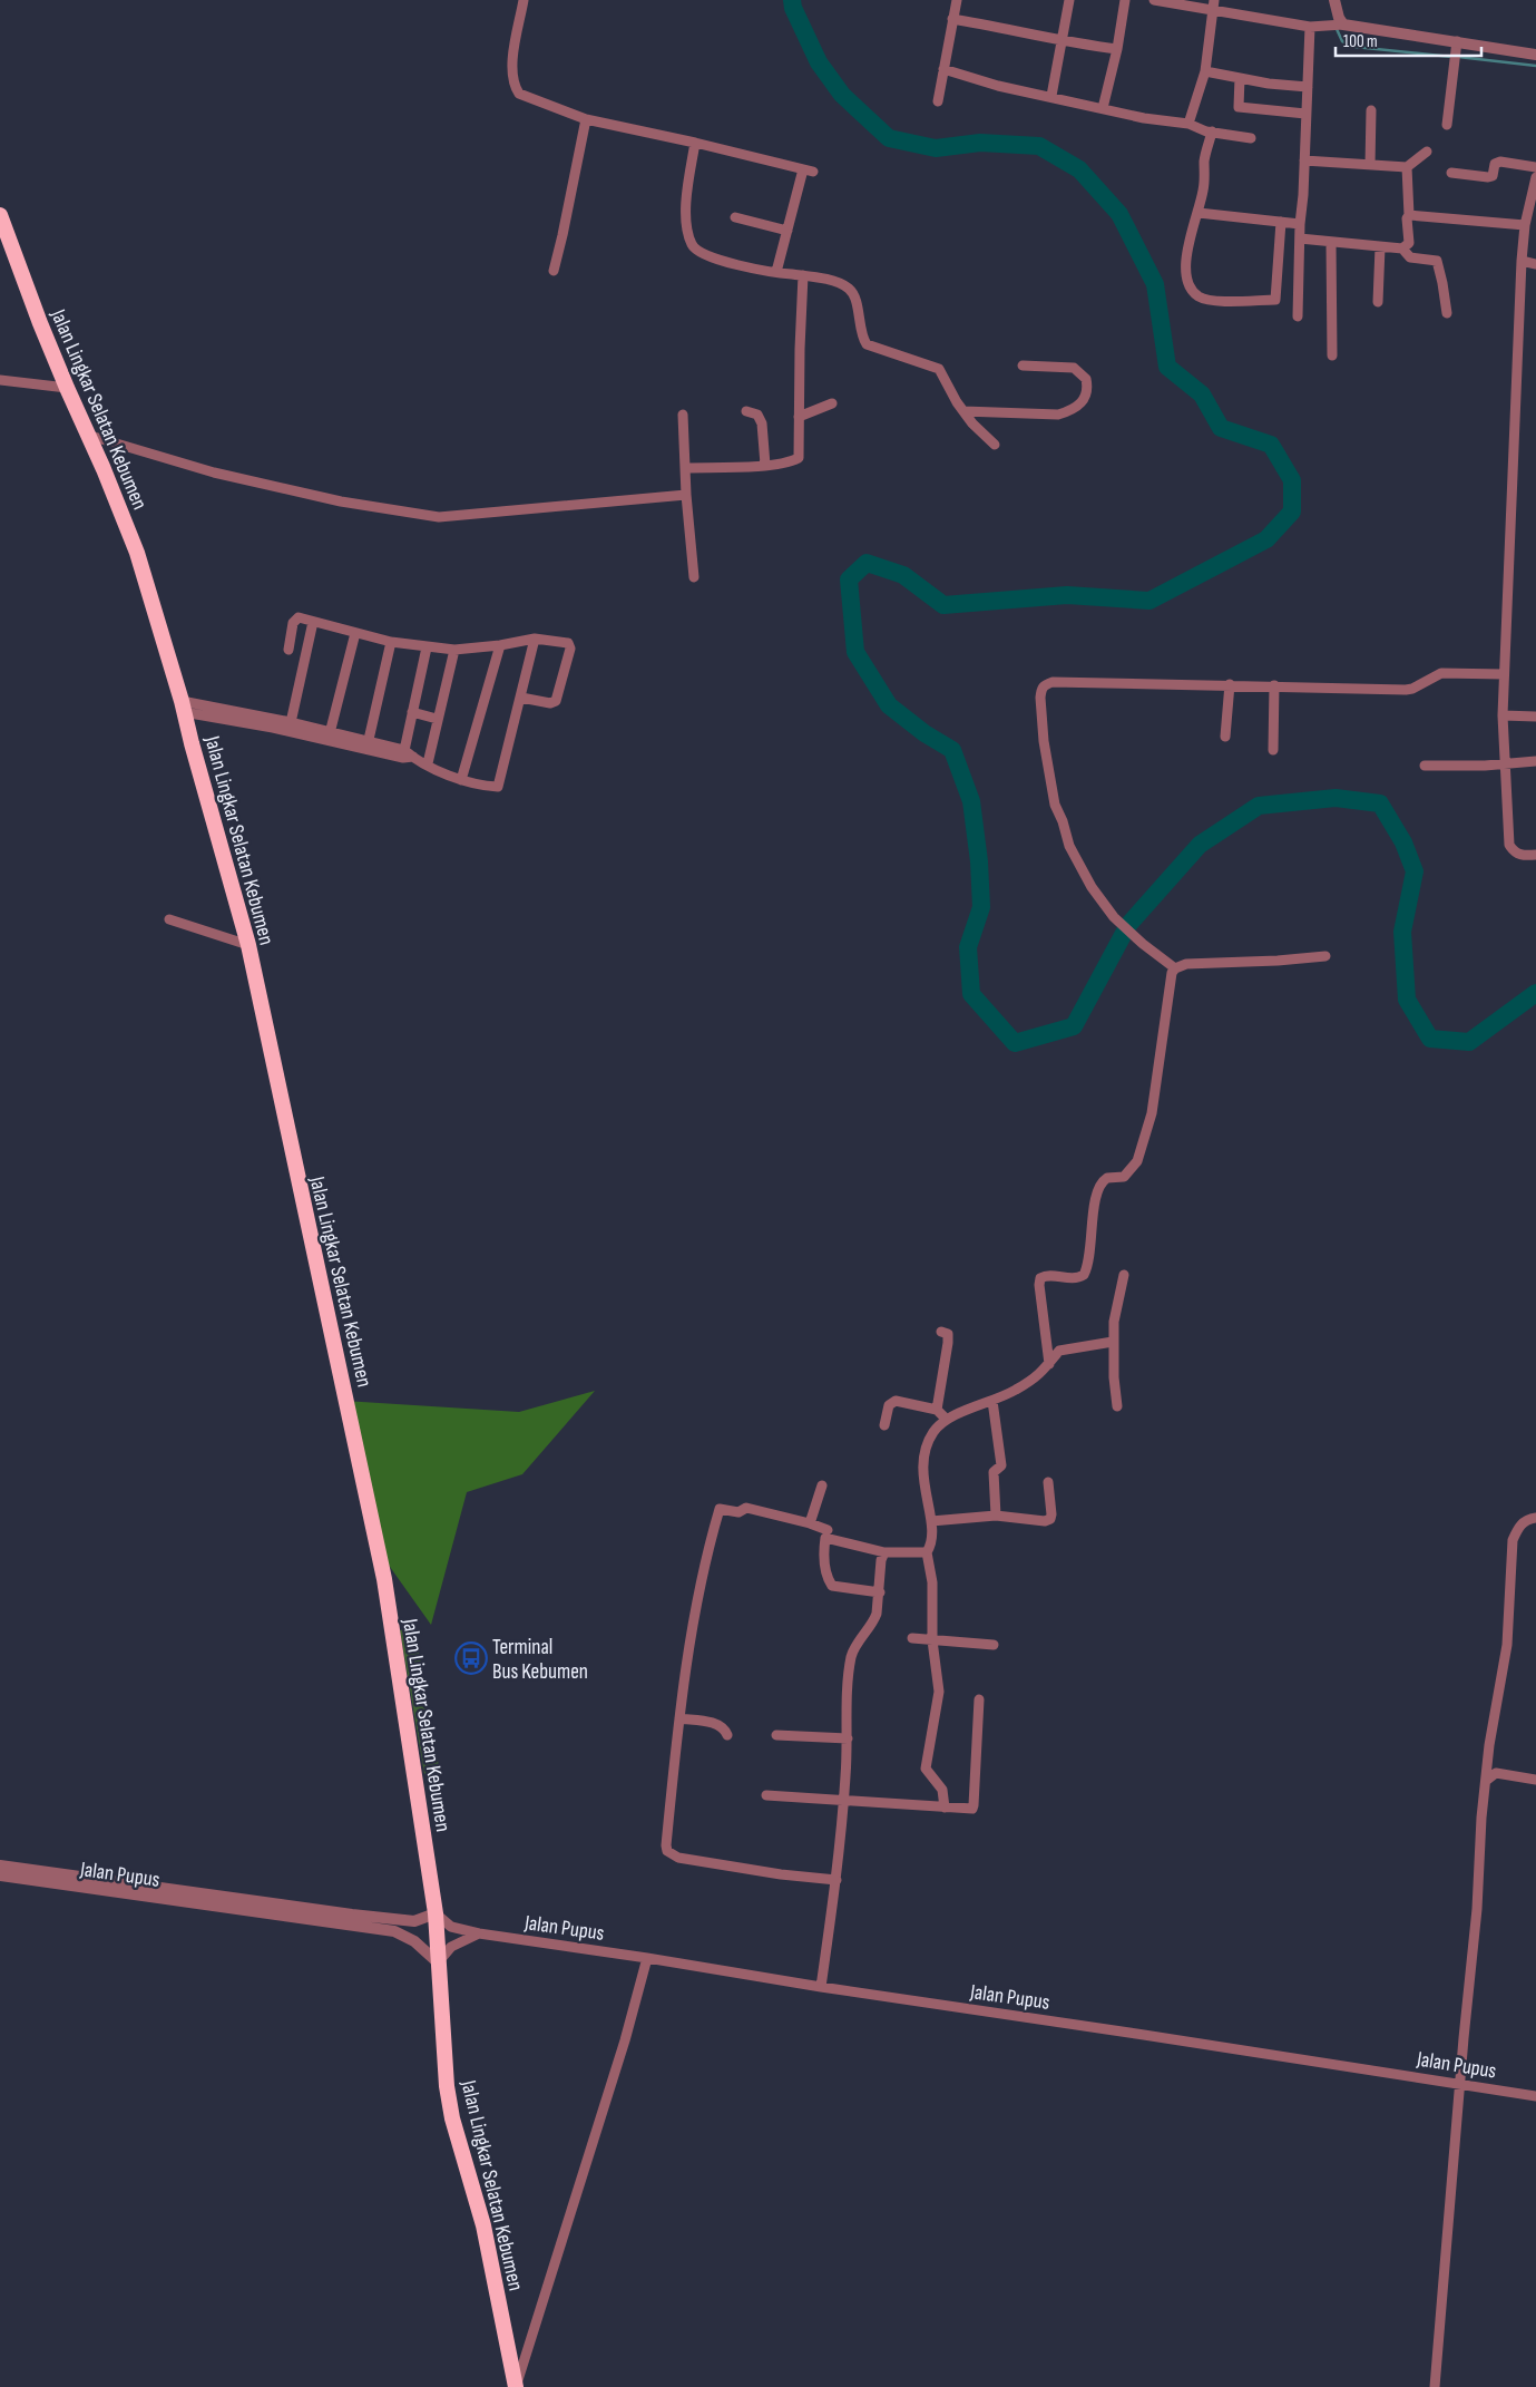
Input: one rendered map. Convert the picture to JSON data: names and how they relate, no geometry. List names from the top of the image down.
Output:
{
  "streets": {
    "highway": ["Jalan Lingkar Selatan Kebumen"],
    "street": ["Jalan Pupus"]
  },
  "crossings": [
    ["Jalan Lingkar Selatan Kebumen", "Jalan Pupus"]
  ],
  "places": {
    "bus stop": ["Terminal Bus Kebumen"]
  },
  "scale_bar": "100 m"
}
